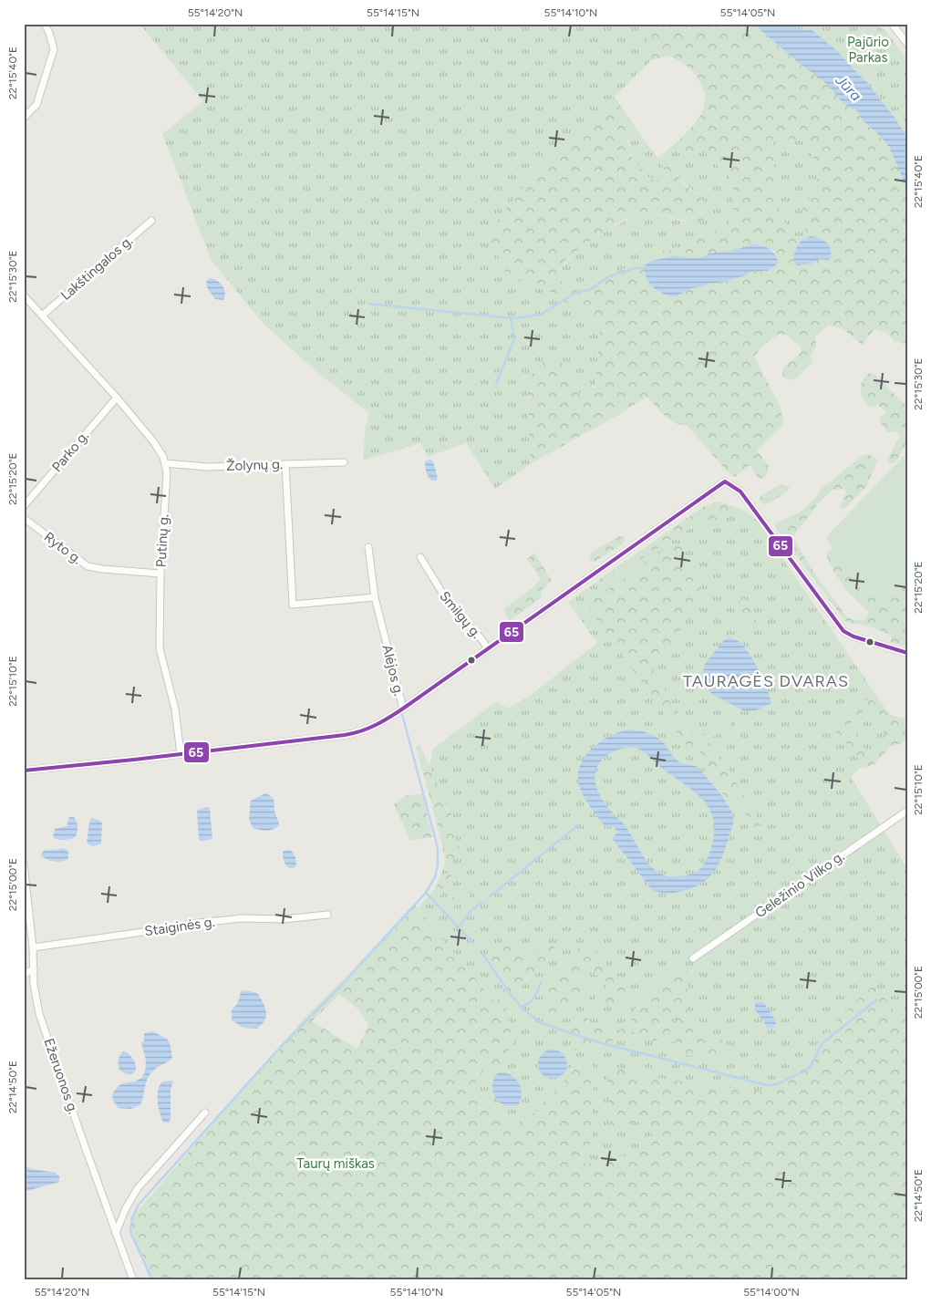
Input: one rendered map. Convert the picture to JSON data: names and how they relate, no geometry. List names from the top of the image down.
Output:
{
  "streets": {
    "street": [
      "Lakštingalos g.",
      "Parko g.",
      "Žolynų g.",
      "Putinų g.",
      "Ryto g.",
      "Smilgų g.",
      "Alėjos g.",
      "Geležinio Vilko g.",
      "Staiginės g.",
      "Ežeruonos g."
    ]
  },
  "crossings": [
    ["Lakštingalos g.", "Putinų g."],
    ["Parko g.", "Putinų g."],
    ["Žolynų g.", "Putinų g."],
    ["Putinų g.", "Ryto g."],
    ["Putinų g.", "Alėjos g."],
    ["Staiginės g.", "Ežeruonos g."]
  ],
  "districts": ["TAURAGĖS DVARAS"],
  "water": ["Jūra"],
  "parks": ["Pajūrio Parkas", "Taurų miškas"],
  "lines": ["transit line 65"],
  "coordinates": [
    "55°14'20\"N",
    "55°14'15\"N",
    "55°14'10\"N",
    "55°14'05\"N",
    "22°15'40\"E",
    "22°15'30\"E",
    "22°15'20\"E",
    "22°15'10\"E",
    "22°15'00\"E",
    "22°14'50\"E",
    "55°14'00\"N"
  ]
}
